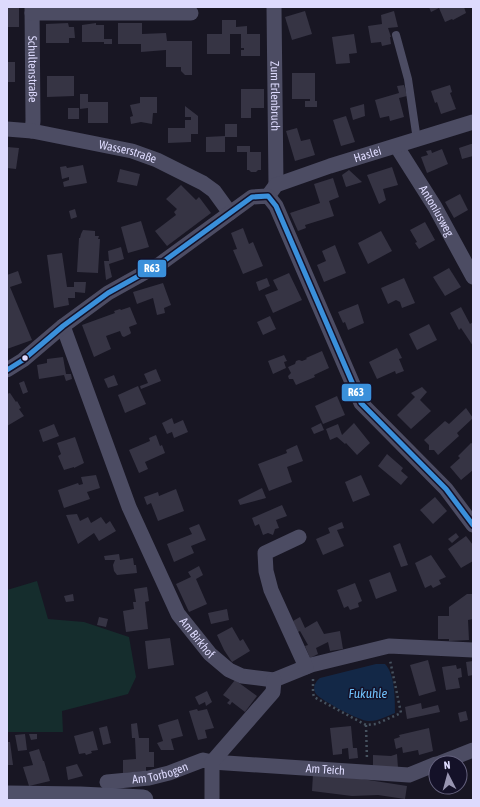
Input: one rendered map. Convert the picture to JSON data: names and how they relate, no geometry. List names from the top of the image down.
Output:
{
  "streets": {
    "street": [
      "Schultenstraße",
      "Zum Erlenbruch",
      "Wasserstraße",
      "Haslei",
      "Antoniusweg",
      "Am Birkhof",
      "Am Teich",
      "Am Torbogen"
    ]
  },
  "crossings": [
    ["Schultenstraße", "Wasserstraße"],
    ["Zum Erlenbruch", "Haslei"],
    ["Haslei", "Antoniusweg"],
    ["Am Teich", "Am Torbogen"]
  ],
  "water": ["Fukuhle"],
  "lines": ["transit line R63"],
  "north": "top"
}
